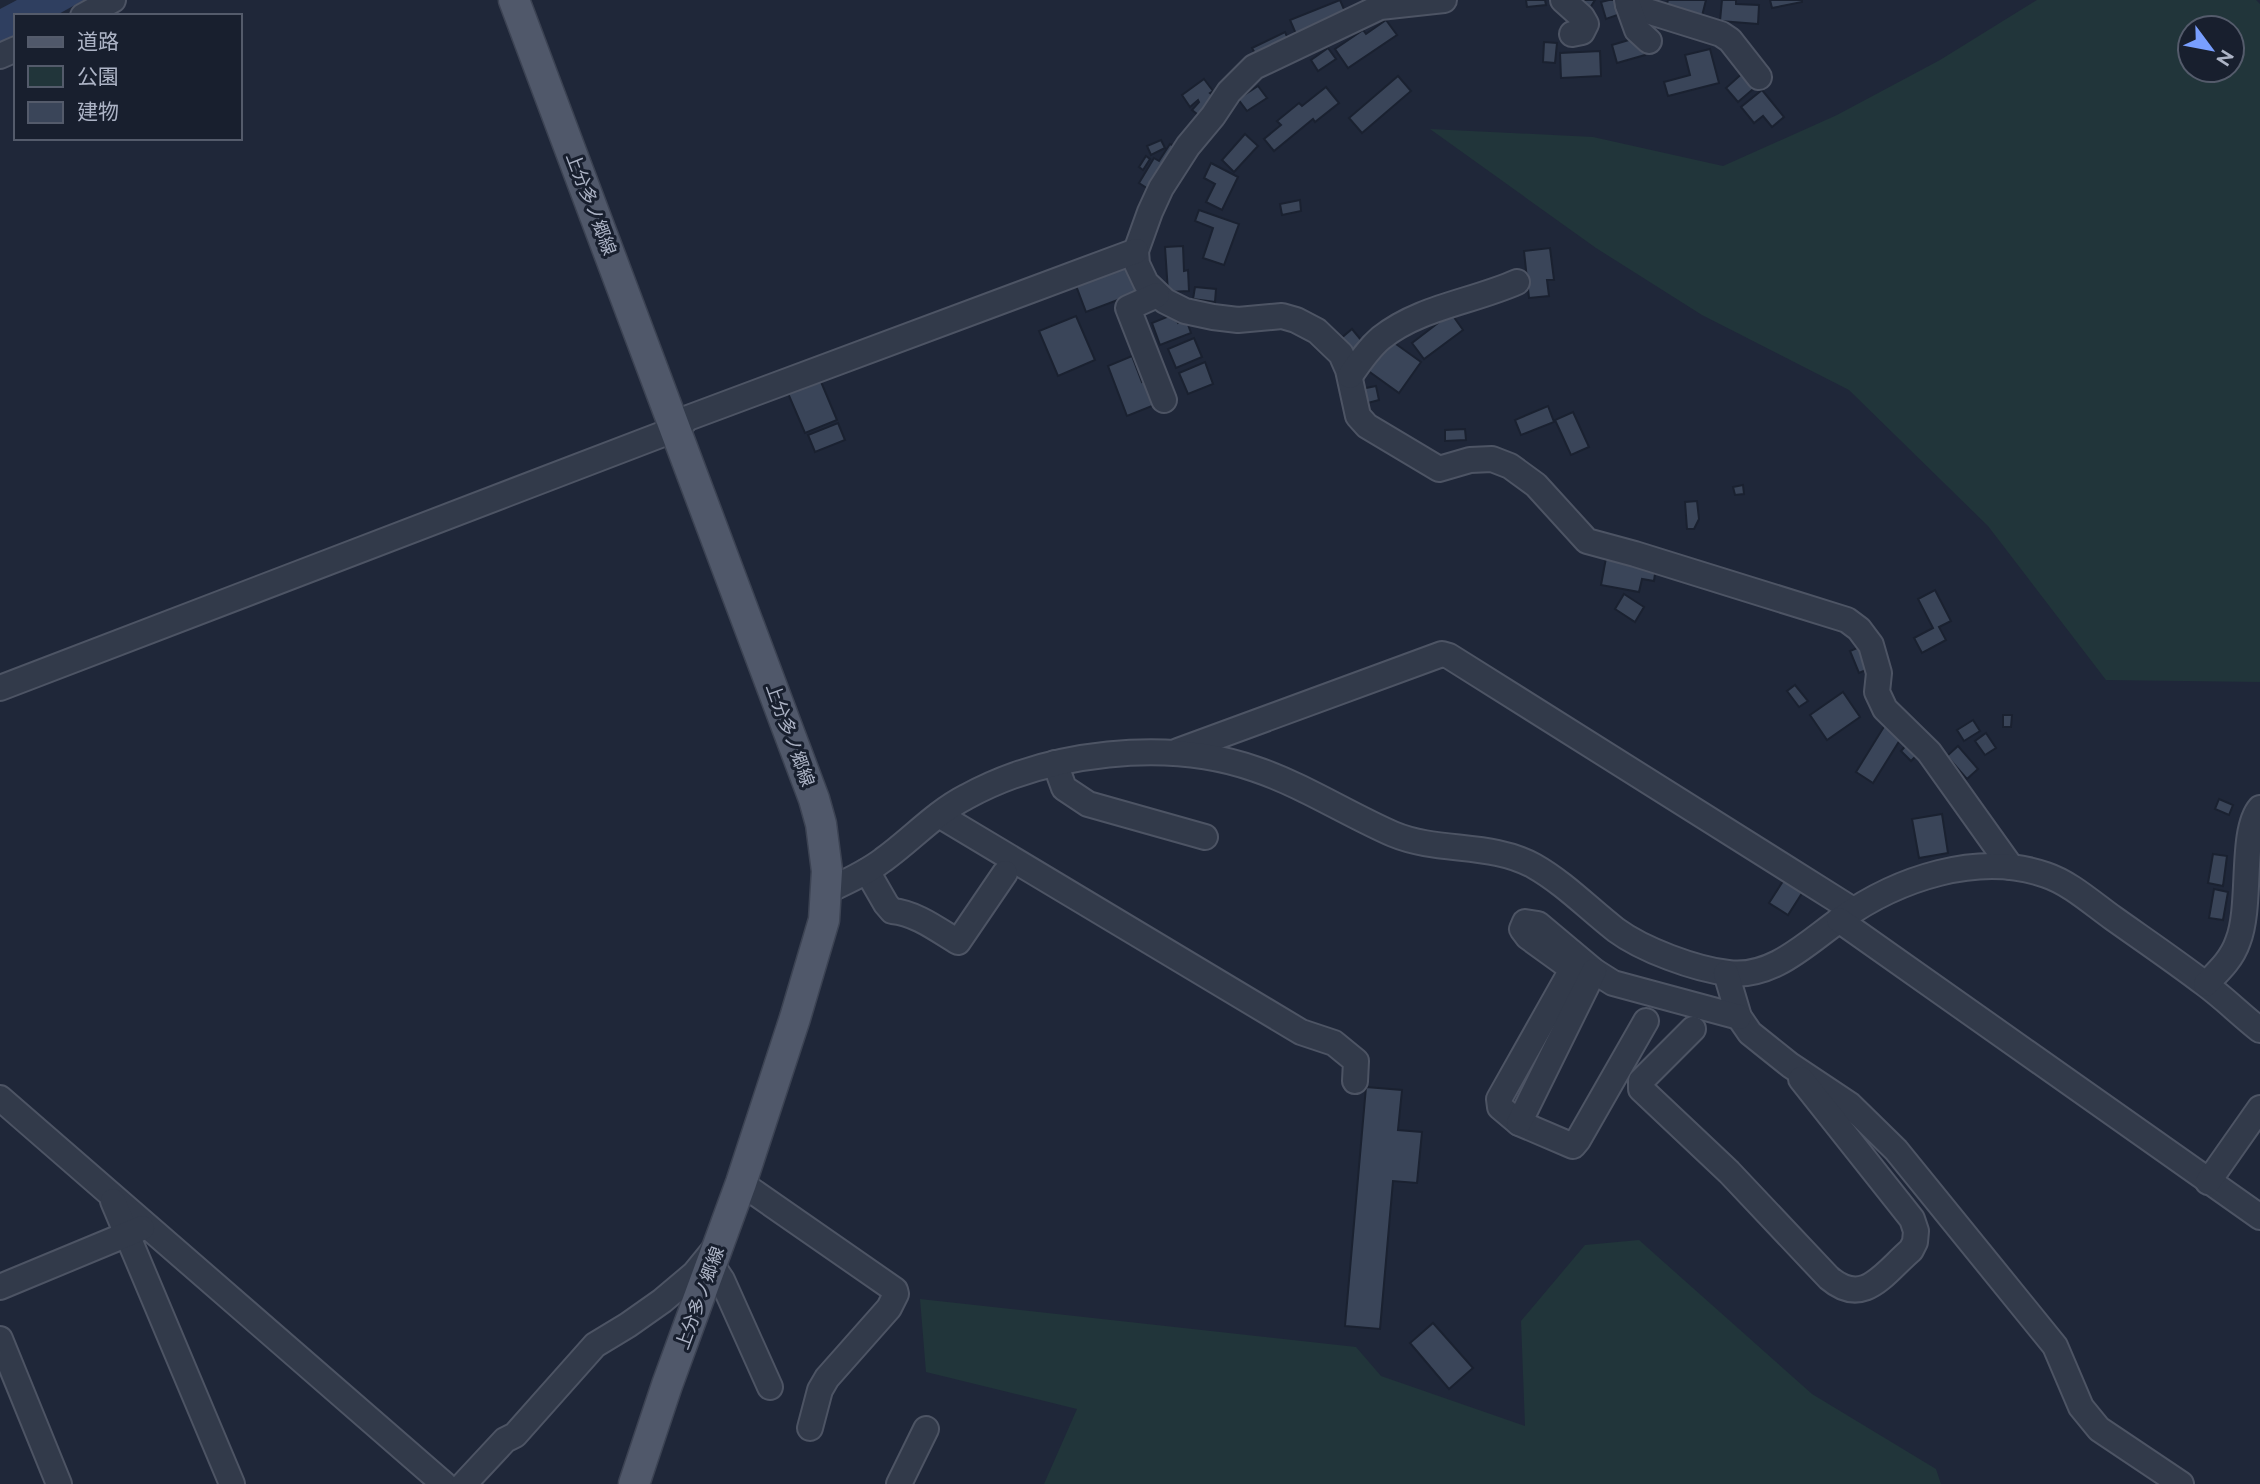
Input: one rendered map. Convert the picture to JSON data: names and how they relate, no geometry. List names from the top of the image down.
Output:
{
  "streets": {
    "main road": ["上分多ノ郷線"]
  },
  "legend": ["道路", "公園", "建物"],
  "north": "bottom right"
}
